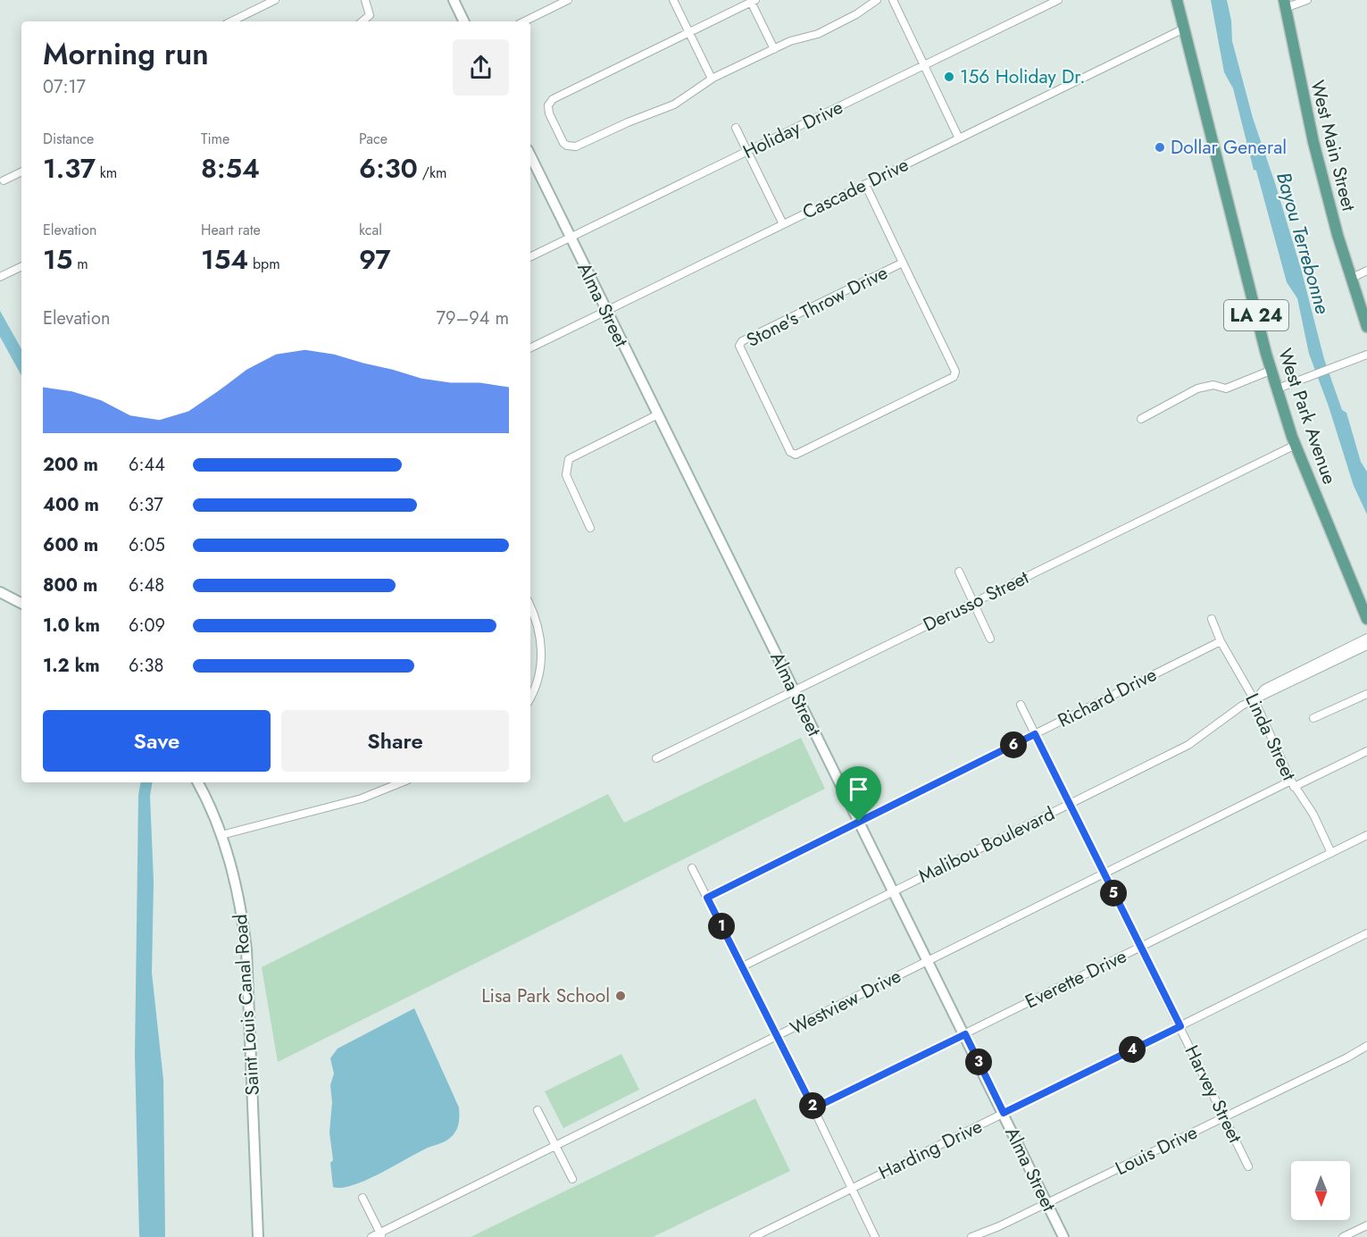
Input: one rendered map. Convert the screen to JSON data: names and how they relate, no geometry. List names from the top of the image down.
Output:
{
  "streets": {
    "main road": ["West Main Street", "LA 24", "West Park Avenue"],
    "street": [
      "Holiday Drive",
      "Cascade Drive",
      "Alma Street",
      "Stone's Throw Drive",
      "Derusso Street",
      "Richard Drive",
      "Linda Street",
      "Malibou Boulevard",
      "Everette Drive",
      "Westview Drive",
      "Saint Louis Canal Road",
      "Harvey Street",
      "Harding Drive",
      "Louis Drive"
    ]
  },
  "crossings": [
    ["Holiday Drive", "Alma Street"],
    ["Cascade Drive", "Alma Street"],
    ["Cascade Drive", "Stone's Throw Drive"],
    ["Cascade Drive", "West Park Avenue"],
    ["Alma Street", "Derusso Street"],
    ["Alma Street", "Richard Drive"],
    ["Alma Street", "Malibou Boulevard"],
    ["Alma Street", "Everette Drive"],
    ["Alma Street", "Westview Drive"],
    ["Alma Street", "Harding Drive"],
    ["Alma Street", "Louis Drive"],
    ["West Park Avenue", "Derusso Street"],
    ["Richard Drive", "Linda Street"],
    ["Richard Drive", "Harvey Street"],
    ["Linda Street", "Malibou Boulevard"],
    ["Linda Street", "Everette Drive"],
    ["Linda Street", "Westview Drive"],
    ["Malibou Boulevard", "Harvey Street"],
    ["Everette Drive", "Harvey Street"],
    ["Westview Drive", "Harvey Street"],
    ["Harvey Street", "Harding Drive"],
    ["Harvey Street", "Louis Drive"]
  ],
  "water": ["Bayou Terrebonne"],
  "places": ["156 Holiday Dr.", "Dollar General", "Lisa Park School"],
  "north": "bottom",
  "page": {
    "heading": ["Morning run", "07:17"],
    "stats": [
      ["Distance", "1.37 km"],
      ["Time", "8:54"],
      ["Pace", "6:30 /km"],
      ["Elevation", "15 m"],
      ["Heart rate", "154 bpm"],
      ["kcal", "97"]
    ],
    "chart": ["Elevation", "79–94 m"],
    "list": [
      {
        "name": "200 m",
        "note": "6:44"
      },
      {
        "name": "400 m",
        "note": "6:37"
      },
      {
        "name": "600 m",
        "note": "6:05"
      },
      {
        "name": "800 m",
        "note": "6:48"
      },
      {
        "name": "1.0 km",
        "note": "6:09"
      },
      {
        "name": "1.2 km",
        "note": "6:38"
      }
    ],
    "buttons": ["Save", "Share"],
    "pins": [
      "6",
      "5",
      "1",
      "4",
      "3",
      "2"
    ]
  }
}
